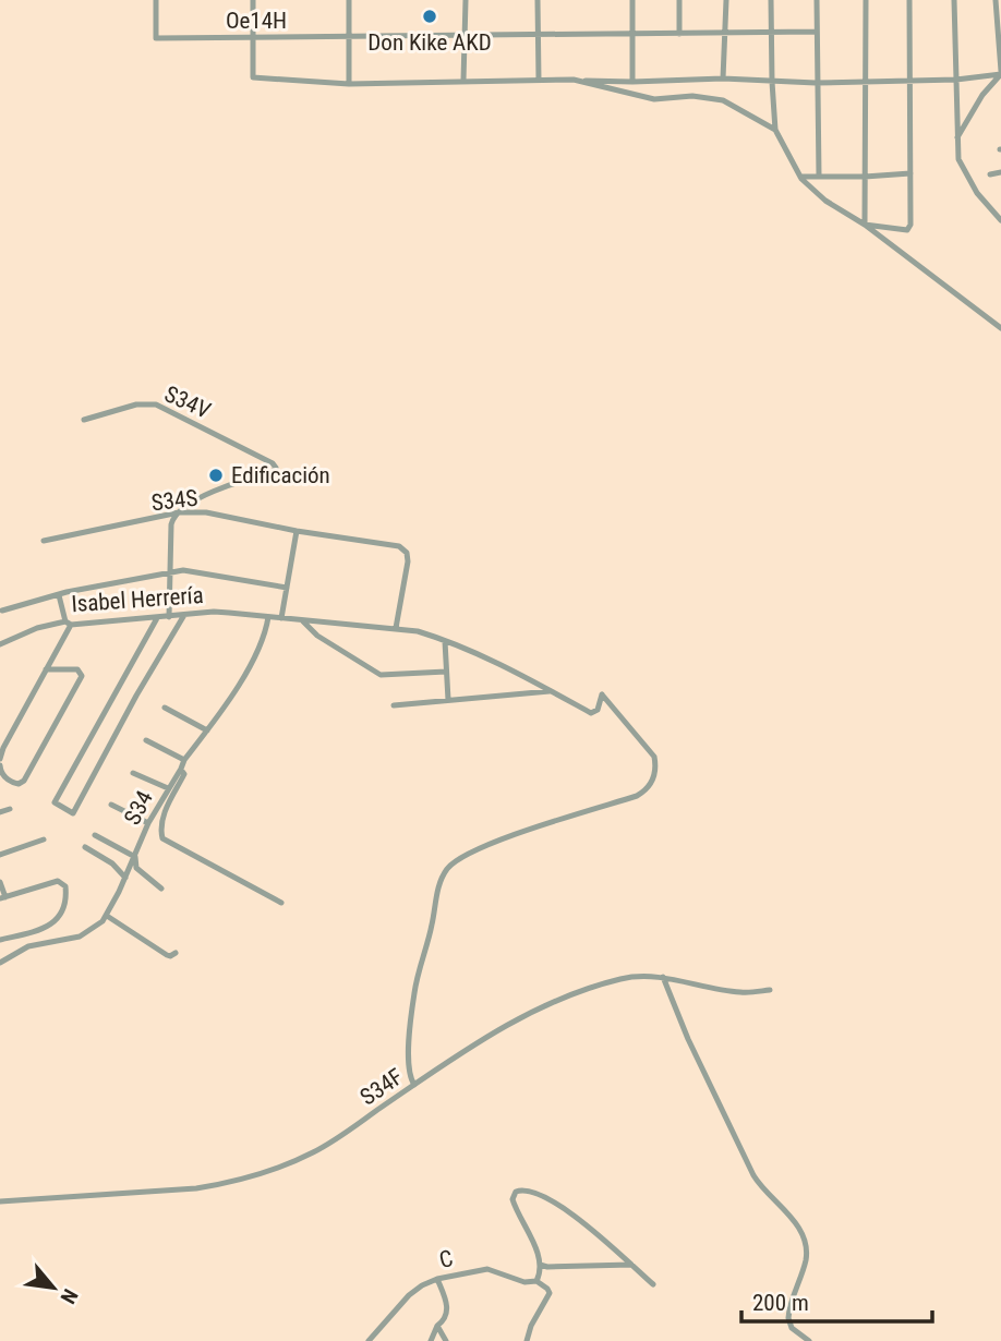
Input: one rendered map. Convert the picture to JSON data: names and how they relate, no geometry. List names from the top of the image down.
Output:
{
  "streets": {
    "street": [
      "Oe14H",
      "S34V",
      "S34S",
      "Isabel Herrería",
      "S34",
      "S34F",
      "C"
    ]
  },
  "crossings": [
    ["S34V", "S34S"],
    ["S34S", "Isabel Herrería"],
    ["Isabel Herrería", "S34"],
    ["Isabel Herrería", "S34F"]
  ],
  "places": ["Don Kike AKD", "Edificación"],
  "scale_bar": "200 m",
  "north": "bottom right"
}
